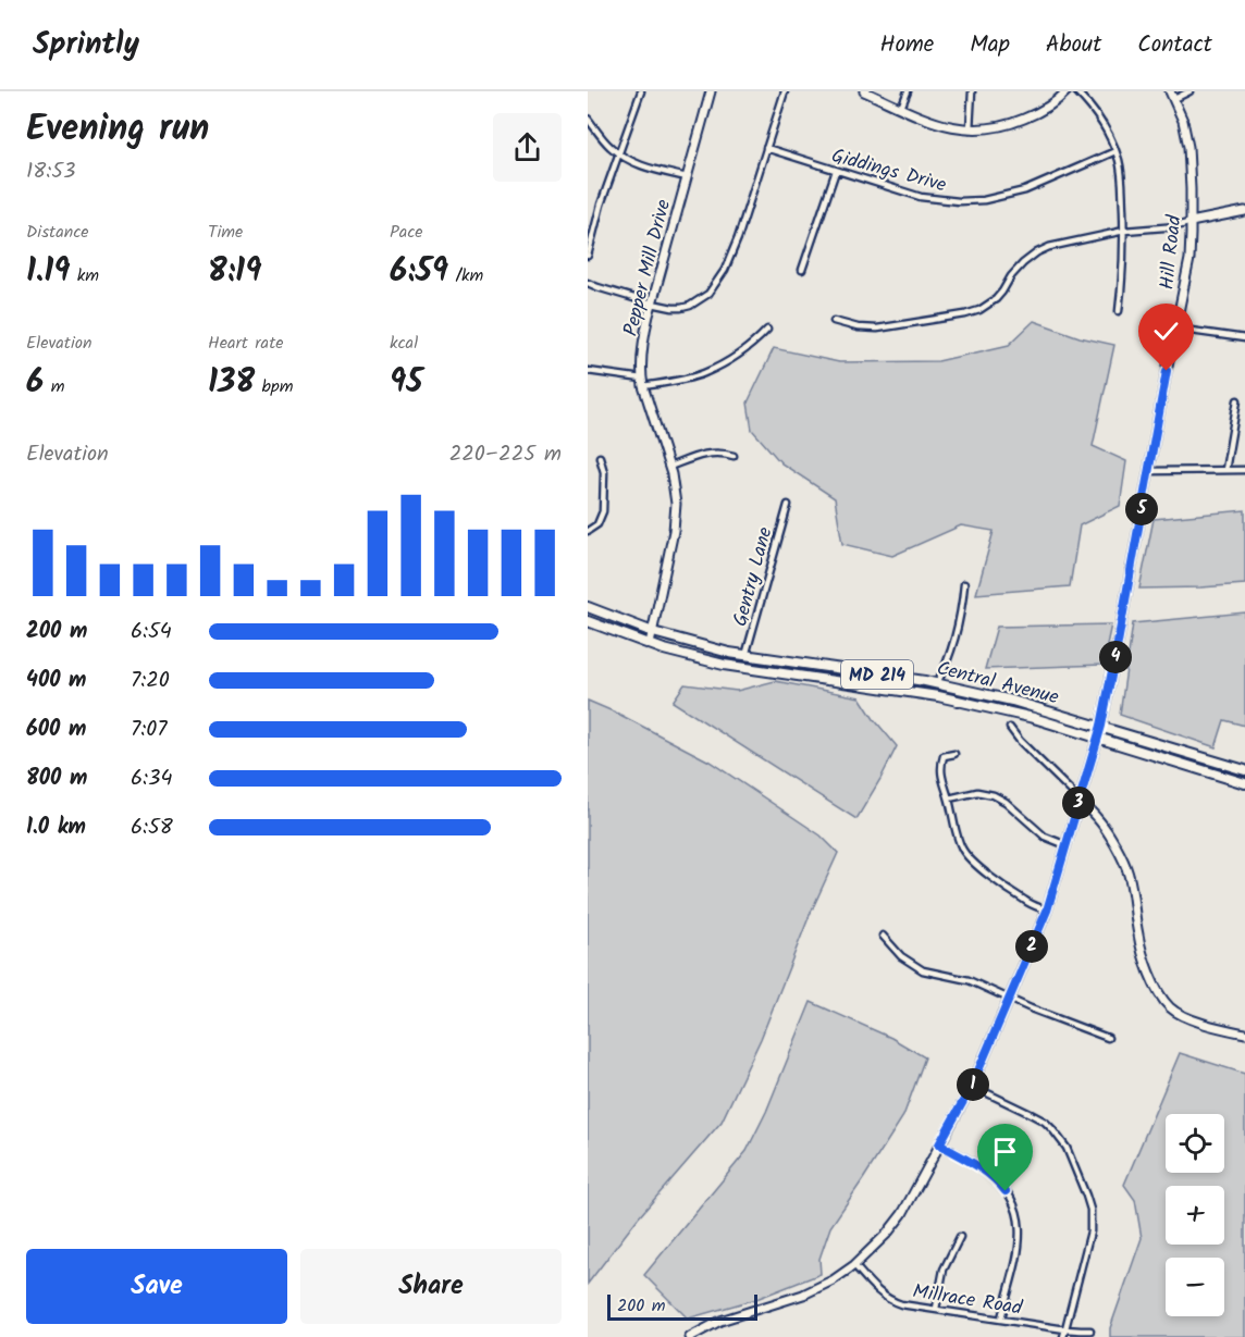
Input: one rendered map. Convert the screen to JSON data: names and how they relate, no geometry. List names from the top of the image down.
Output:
{
  "streets": {
    "main road": ["MD 214", "Central Avenue"],
    "street": [
      "Giddings Drive",
      "Hill Road",
      "Pepper Mill Drive",
      "Gentry Lane",
      "Millrace Road"
    ]
  },
  "crossings": [
    ["Hill Road", "Central Avenue"],
    ["Hill Road", "Millrace Road"],
    ["Pepper Mill Drive", "Central Avenue"],
    ["Gentry Lane", "Central Avenue"]
  ],
  "scale_bar": "200 m",
  "page": {
    "header": "Sprintly",
    "nav": [
      "Home",
      "Map",
      "About",
      "Contact"
    ],
    "heading": ["Evening run", "18:53"],
    "stats": [
      ["Distance", "1.19 km"],
      ["Time", "8:19"],
      ["Pace", "6:59 /km"],
      ["Elevation", "6 m"],
      ["Heart rate", "138 bpm"],
      ["kcal", "95"]
    ],
    "chart": ["Elevation", "220–225 m"],
    "pins": [
      "5",
      "4",
      "3",
      "2",
      "1"
    ],
    "list": [
      {
        "name": "200 m",
        "note": "6:54"
      },
      {
        "name": "400 m",
        "note": "7:20"
      },
      {
        "name": "600 m",
        "note": "7:07"
      },
      {
        "name": "800 m",
        "note": "6:34"
      },
      {
        "name": "1.0 km",
        "note": "6:58"
      }
    ],
    "map_buttons": ["+", "−"],
    "buttons": ["Save", "Share"],
    "scale": "200 m"
  }
}
